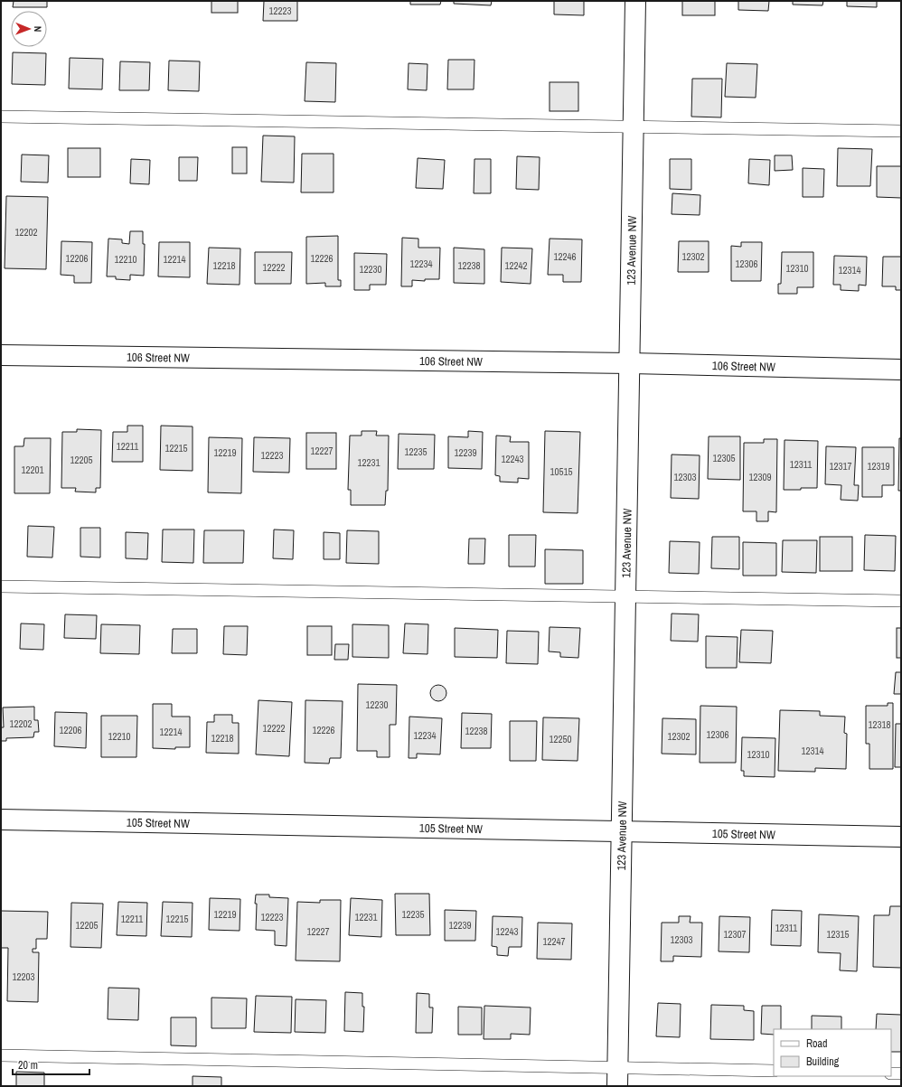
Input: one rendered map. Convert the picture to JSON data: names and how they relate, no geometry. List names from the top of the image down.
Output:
{
  "streets": {
    "street": ["123 Avenue NW", "106 Street NW", "105 Street NW"]
  },
  "crossings": [
    ["123 Avenue NW", "106 Street NW"],
    ["123 Avenue NW", "105 Street NW"]
  ],
  "house_numbers": [
    "12223",
    "12202",
    "12246",
    "12302",
    "12206",
    "12226",
    "12210",
    "12214",
    "12234",
    "12306",
    "12218",
    "12238",
    "12242",
    "12222",
    "12310",
    "12230",
    "12314",
    "12211",
    "12215",
    "12227",
    "12235",
    "12219",
    "12239",
    "12223",
    "12305",
    "12243",
    "12205",
    "12231",
    "12311",
    "12317",
    "12319",
    "12201",
    "10515",
    "12303",
    "12309",
    "12230",
    "12202",
    "12318",
    "12222",
    "12206",
    "12226",
    "12238",
    "12214",
    "12306",
    "12234",
    "12210",
    "12302",
    "12218",
    "12250",
    "12314",
    "12310",
    "12219",
    "12235",
    "12223",
    "12231",
    "12211",
    "12215",
    "12205",
    "12239",
    "12311",
    "12227",
    "12243",
    "12307",
    "12315",
    "12303",
    "12247",
    "12203"
  ],
  "legend": ["Road", "Building"],
  "scale_bar": "20 m",
  "north": "right"
}
